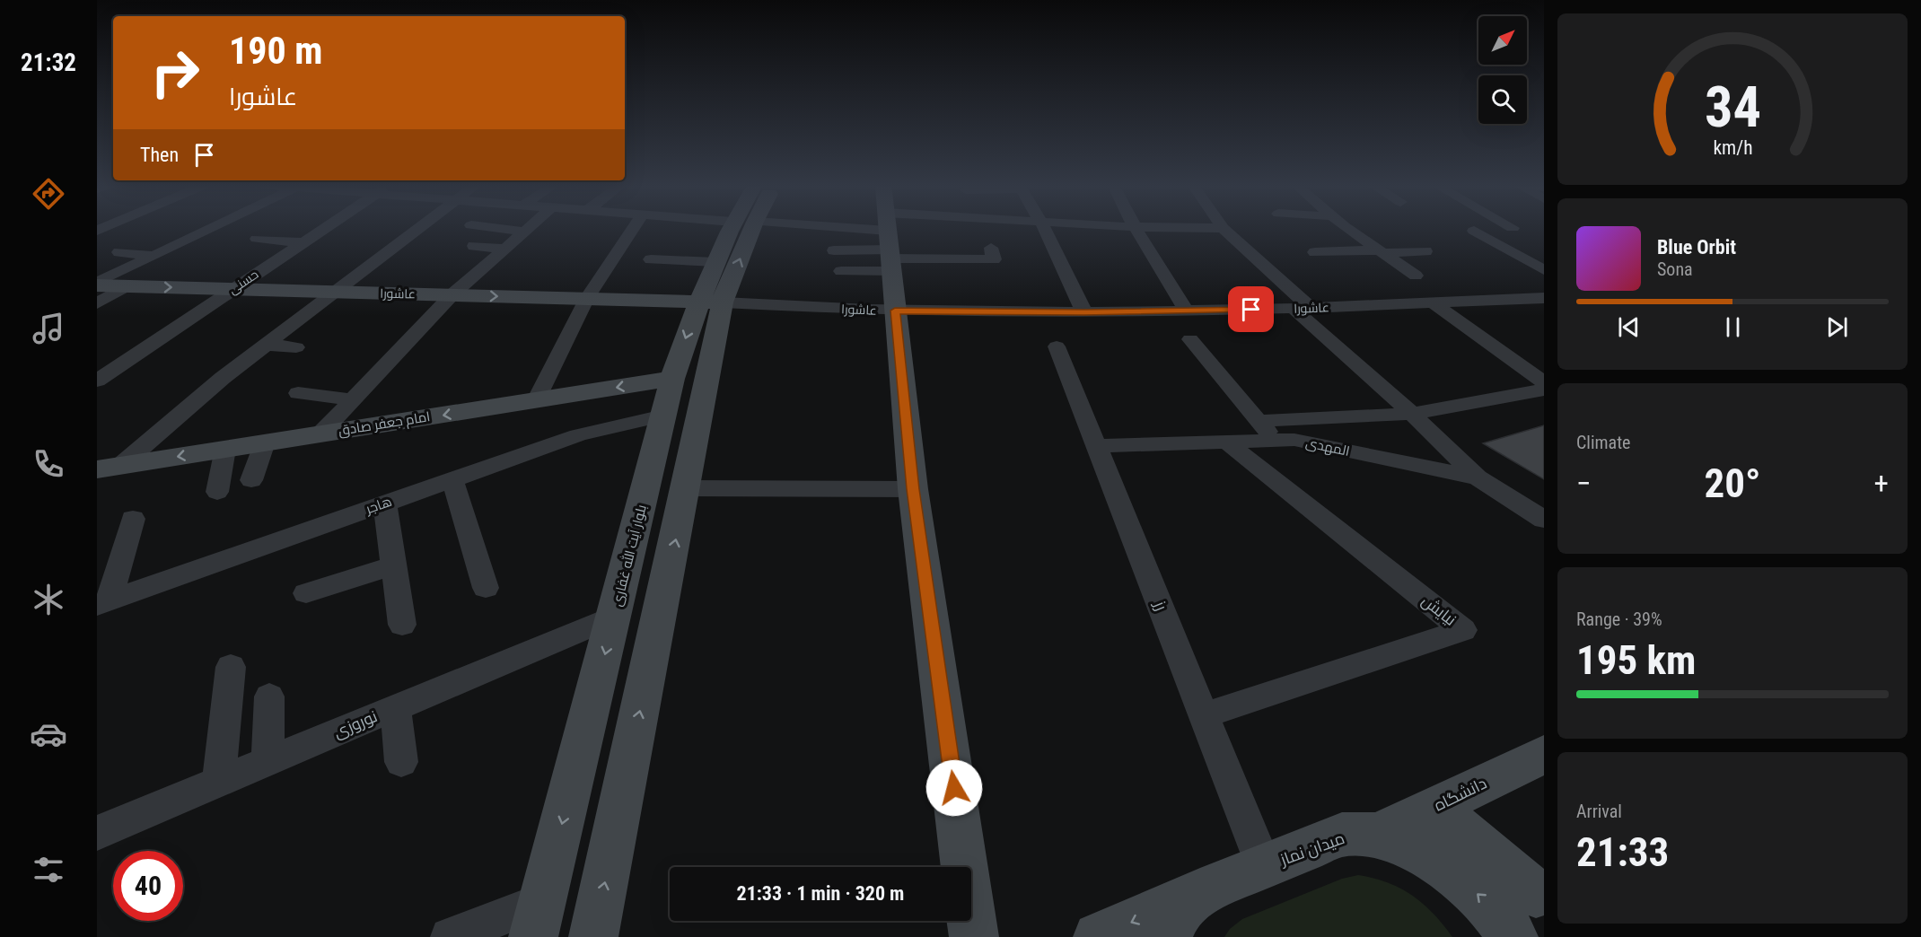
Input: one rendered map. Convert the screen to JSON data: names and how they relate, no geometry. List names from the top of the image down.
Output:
{
  "streets": {
    "main road": [
      "عاشورا",
      "امام جعفر صادق",
      "بلوار آیت الله غفاری",
      "دانشگاه",
      "میدان نماز"
    ],
    "street": [
      "حسنی",
      "المهدی",
      "هاجر",
      "رز",
      "نیایش",
      "نوروزی"
    ]
  },
  "crossings": [
    ["حسنی", "عاشورا"],
    ["عاشورا", "بلوار آیت الله غفاری"],
    ["امام جعفر صادق", "بلوار آیت الله غفاری"],
    ["المهدی", "رز"],
    ["المهدی", "نیایش"],
    ["هاجر", "بلوار آیت الله غفاری"],
    ["بلوار آیت الله غفاری", "نوروزی"],
    ["رز", "نیایش"],
    ["رز", "میدان نماز"],
    ["دانشگاه", "میدان نماز"]
  ],
  "one_way": ["امام جعفر صادق"],
  "north": "top right",
  "page": {
    "tabs": "21:32",
    "turn": ["190 m", "عاشورا"],
    "then": "Then",
    "song": ["Blue Orbit", "Sona"],
    "tile": [
      "Climate",
      ["Range · 39%", "195 km"],
      ["Arrival", "21:33"]
    ],
    "heat": ["−", "20°", "+"],
    "limit": "40",
    "trip": "21:33 · 1 min · 320 m",
    "gauge": ["34", "km/h"]
  }
}
